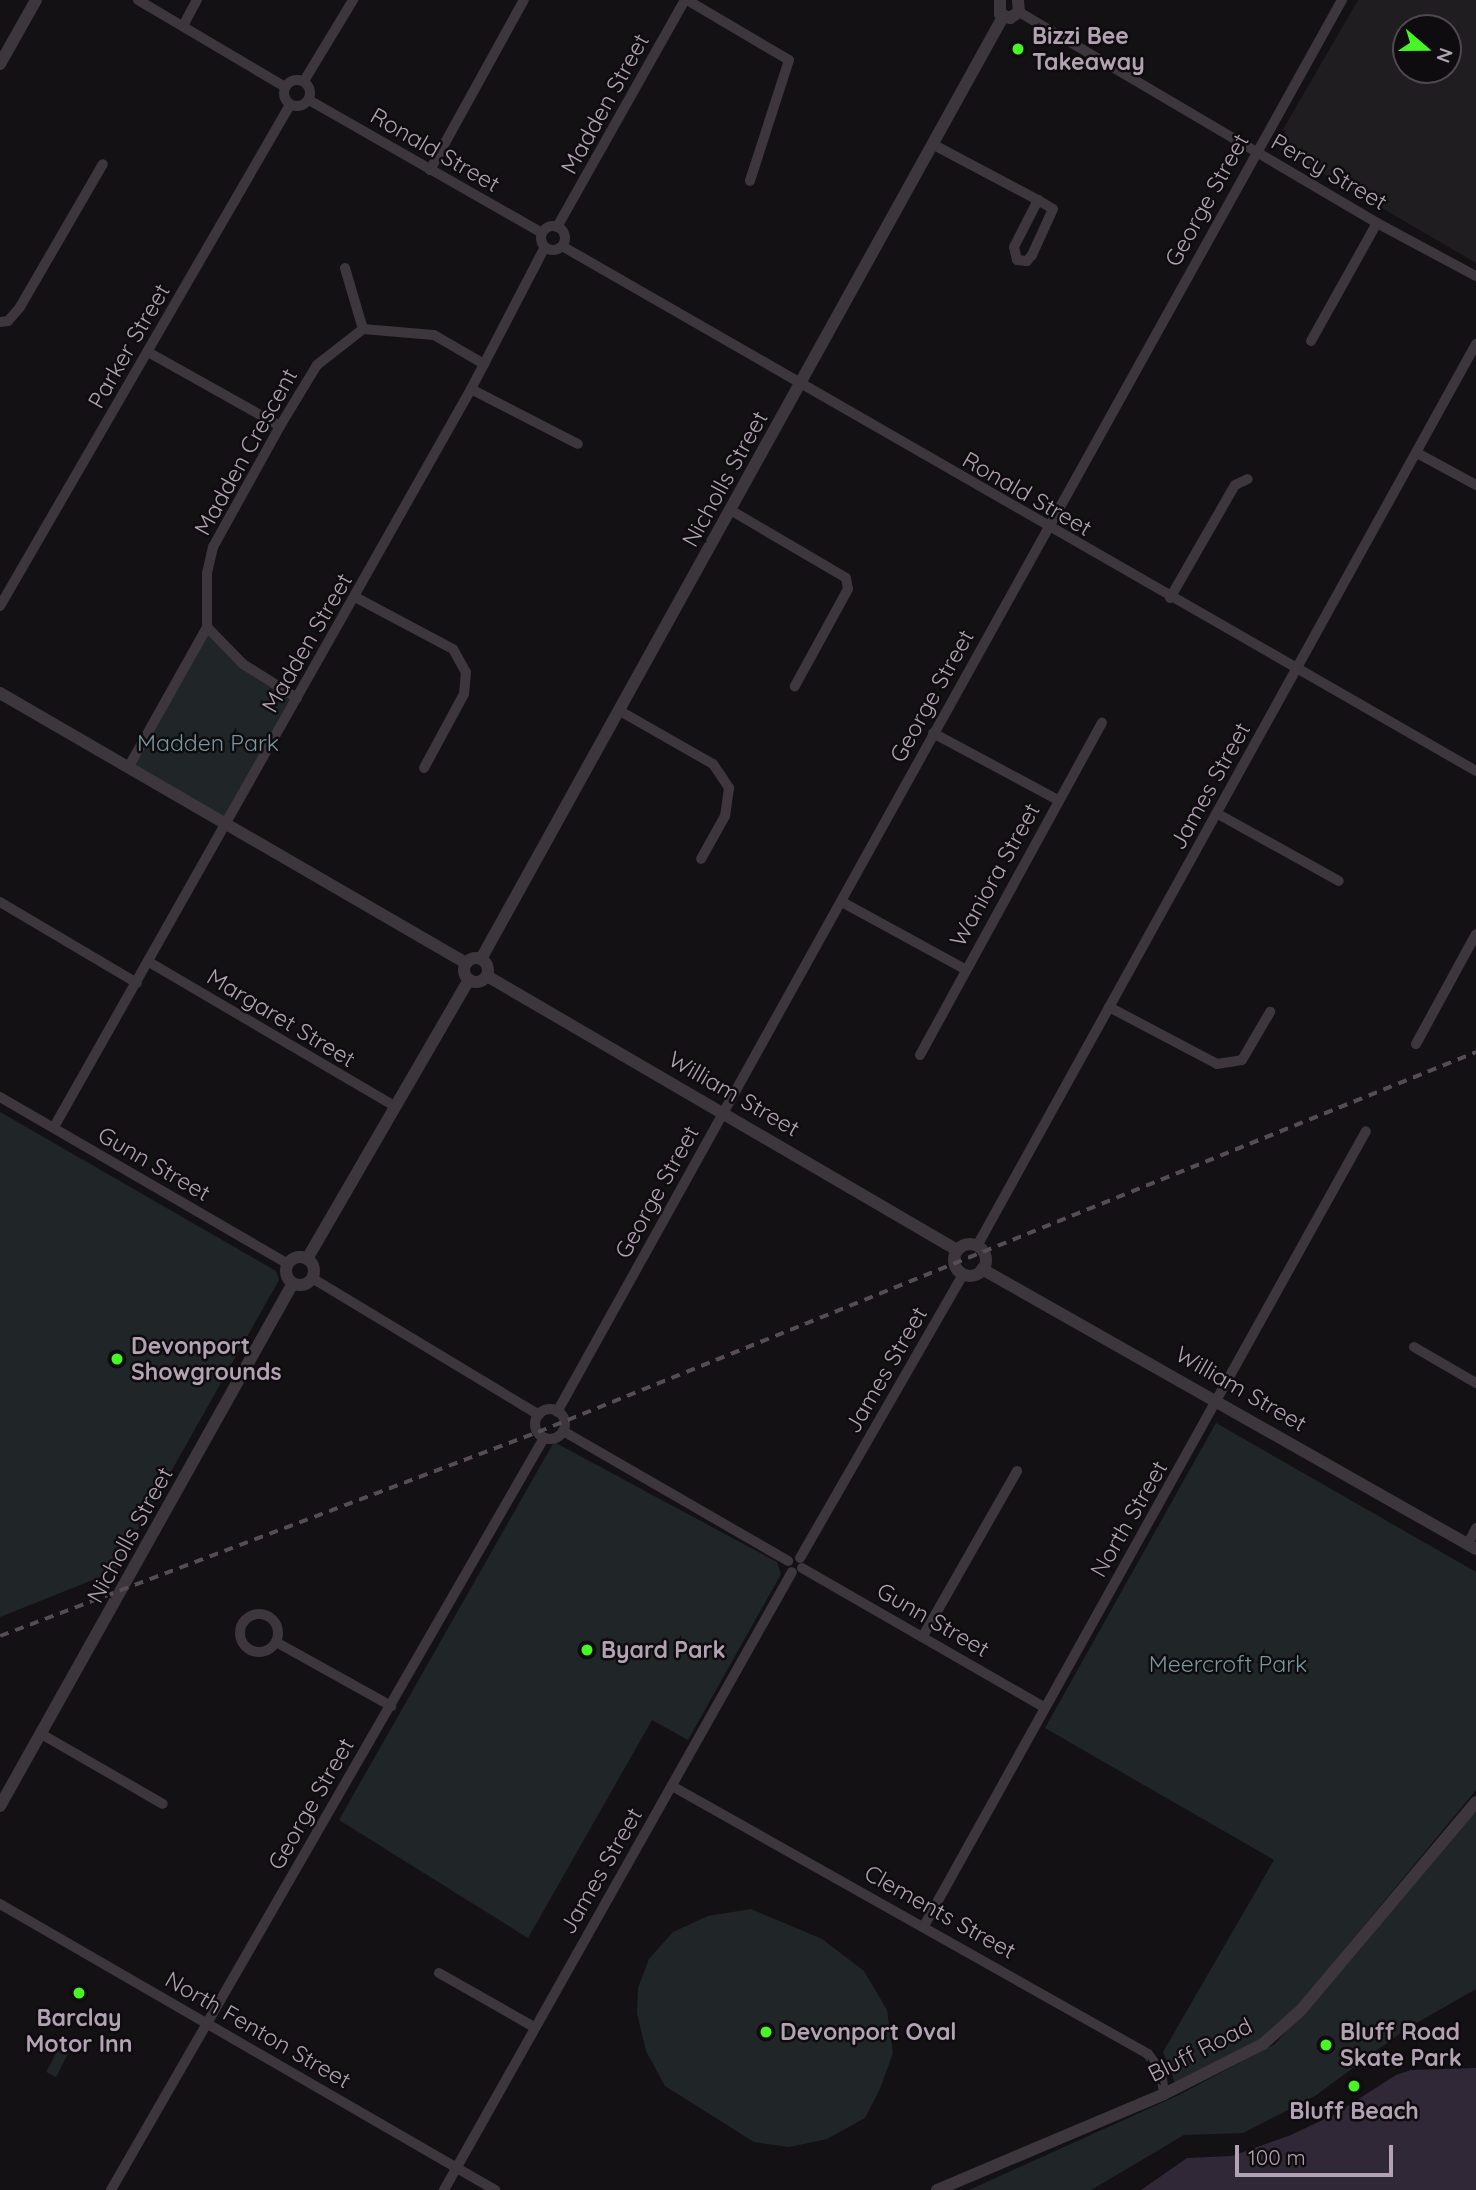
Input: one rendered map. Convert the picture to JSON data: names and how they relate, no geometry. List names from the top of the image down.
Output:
{
  "streets": {
    "street": [
      "Madden Street",
      "Ronald Street",
      "Percy Street",
      "George Street",
      "Parker Street",
      "Madden Crescent",
      "Nicholls Street",
      "James Street",
      "Waniora Street",
      "Margaret Street",
      "William Street",
      "Gunn Street",
      "North Street",
      "Clements Street",
      "North Fenton Street",
      "Bluff Road"
    ]
  },
  "crossings": [
    ["Madden Street", "Ronald Street"],
    ["Madden Street", "Margaret Street"],
    ["Madden Street", "Gunn Street"],
    ["Ronald Street", "George Street"],
    ["Ronald Street", "Parker Street"],
    ["Ronald Street", "Nicholls Street"],
    ["Ronald Street", "James Street"],
    ["Percy Street", "George Street"],
    ["George Street", "Waniora Street"],
    ["George Street", "William Street"],
    ["George Street", "North Fenton Street"],
    ["Nicholls Street", "William Street"],
    ["Nicholls Street", "Gunn Street"],
    ["James Street", "William Street"],
    ["James Street", "Gunn Street"],
    ["James Street", "Clements Street"],
    ["James Street", "North Fenton Street"],
    ["William Street", "North Street"],
    ["Gunn Street", "North Street"],
    ["North Street", "Clements Street"],
    ["Clements Street", "Bluff Road"]
  ],
  "parks": ["Madden Park", "Meercroft Park"],
  "places": [
    "Bizzi Bee Takeaway",
    "Devonport Showgrounds",
    "Byard Park",
    "Barclay Motor Inn",
    "Devonport Oval",
    "Bluff Road Skate Park",
    "Bluff Beach"
  ],
  "scale_bar": "100 m",
  "north": "right"
}
